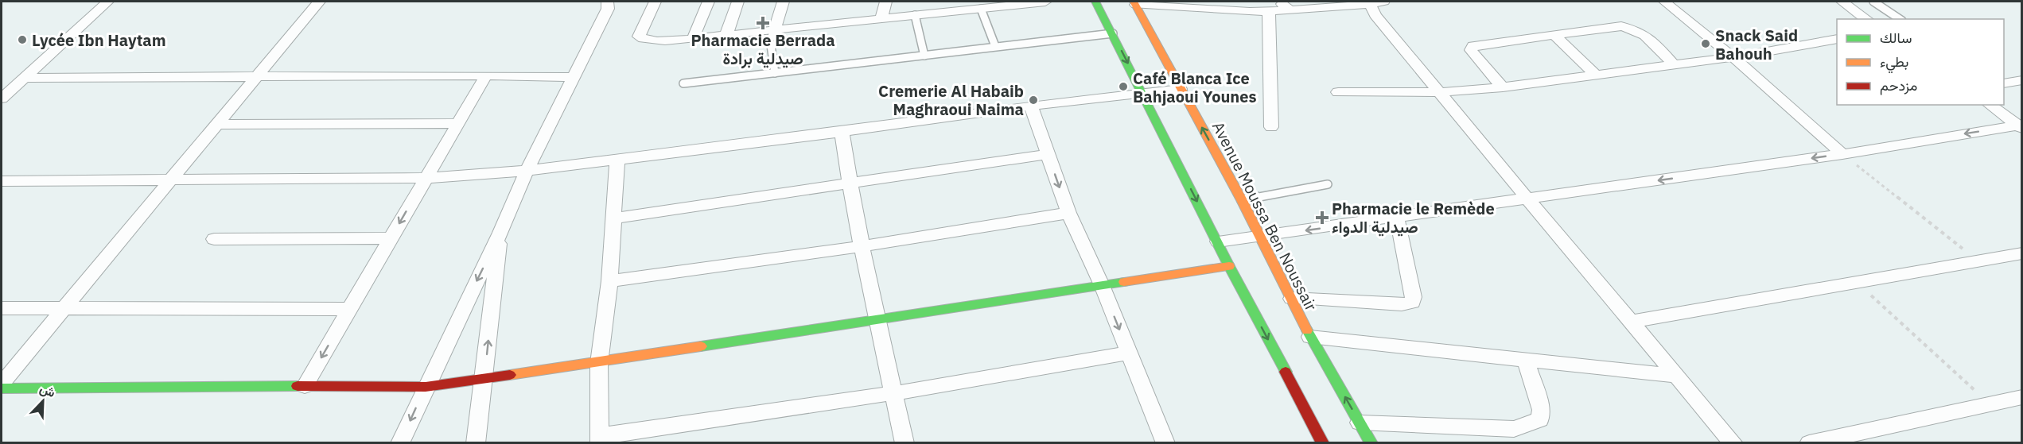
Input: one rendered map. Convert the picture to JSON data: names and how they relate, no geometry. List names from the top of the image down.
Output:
{
  "streets": {
    "street": ["Avenue Moussa Ben Noussair"]
  },
  "places": {
    "health": ["Pharmacie Berrada صيدلية برادة", "Pharmacie le Remède صيدلية الدواء"],
    "other": [
      "Lycée Ibn Haytam",
      "Snack Said Bahouh",
      "Café Blanca Ice Bahjaoui Younes",
      "Cremerie Al Habaib Maghraoui Naima"
    ]
  },
  "legend": ["سالك", "بطيء", "مزدحم"],
  "north": "top right"
}
